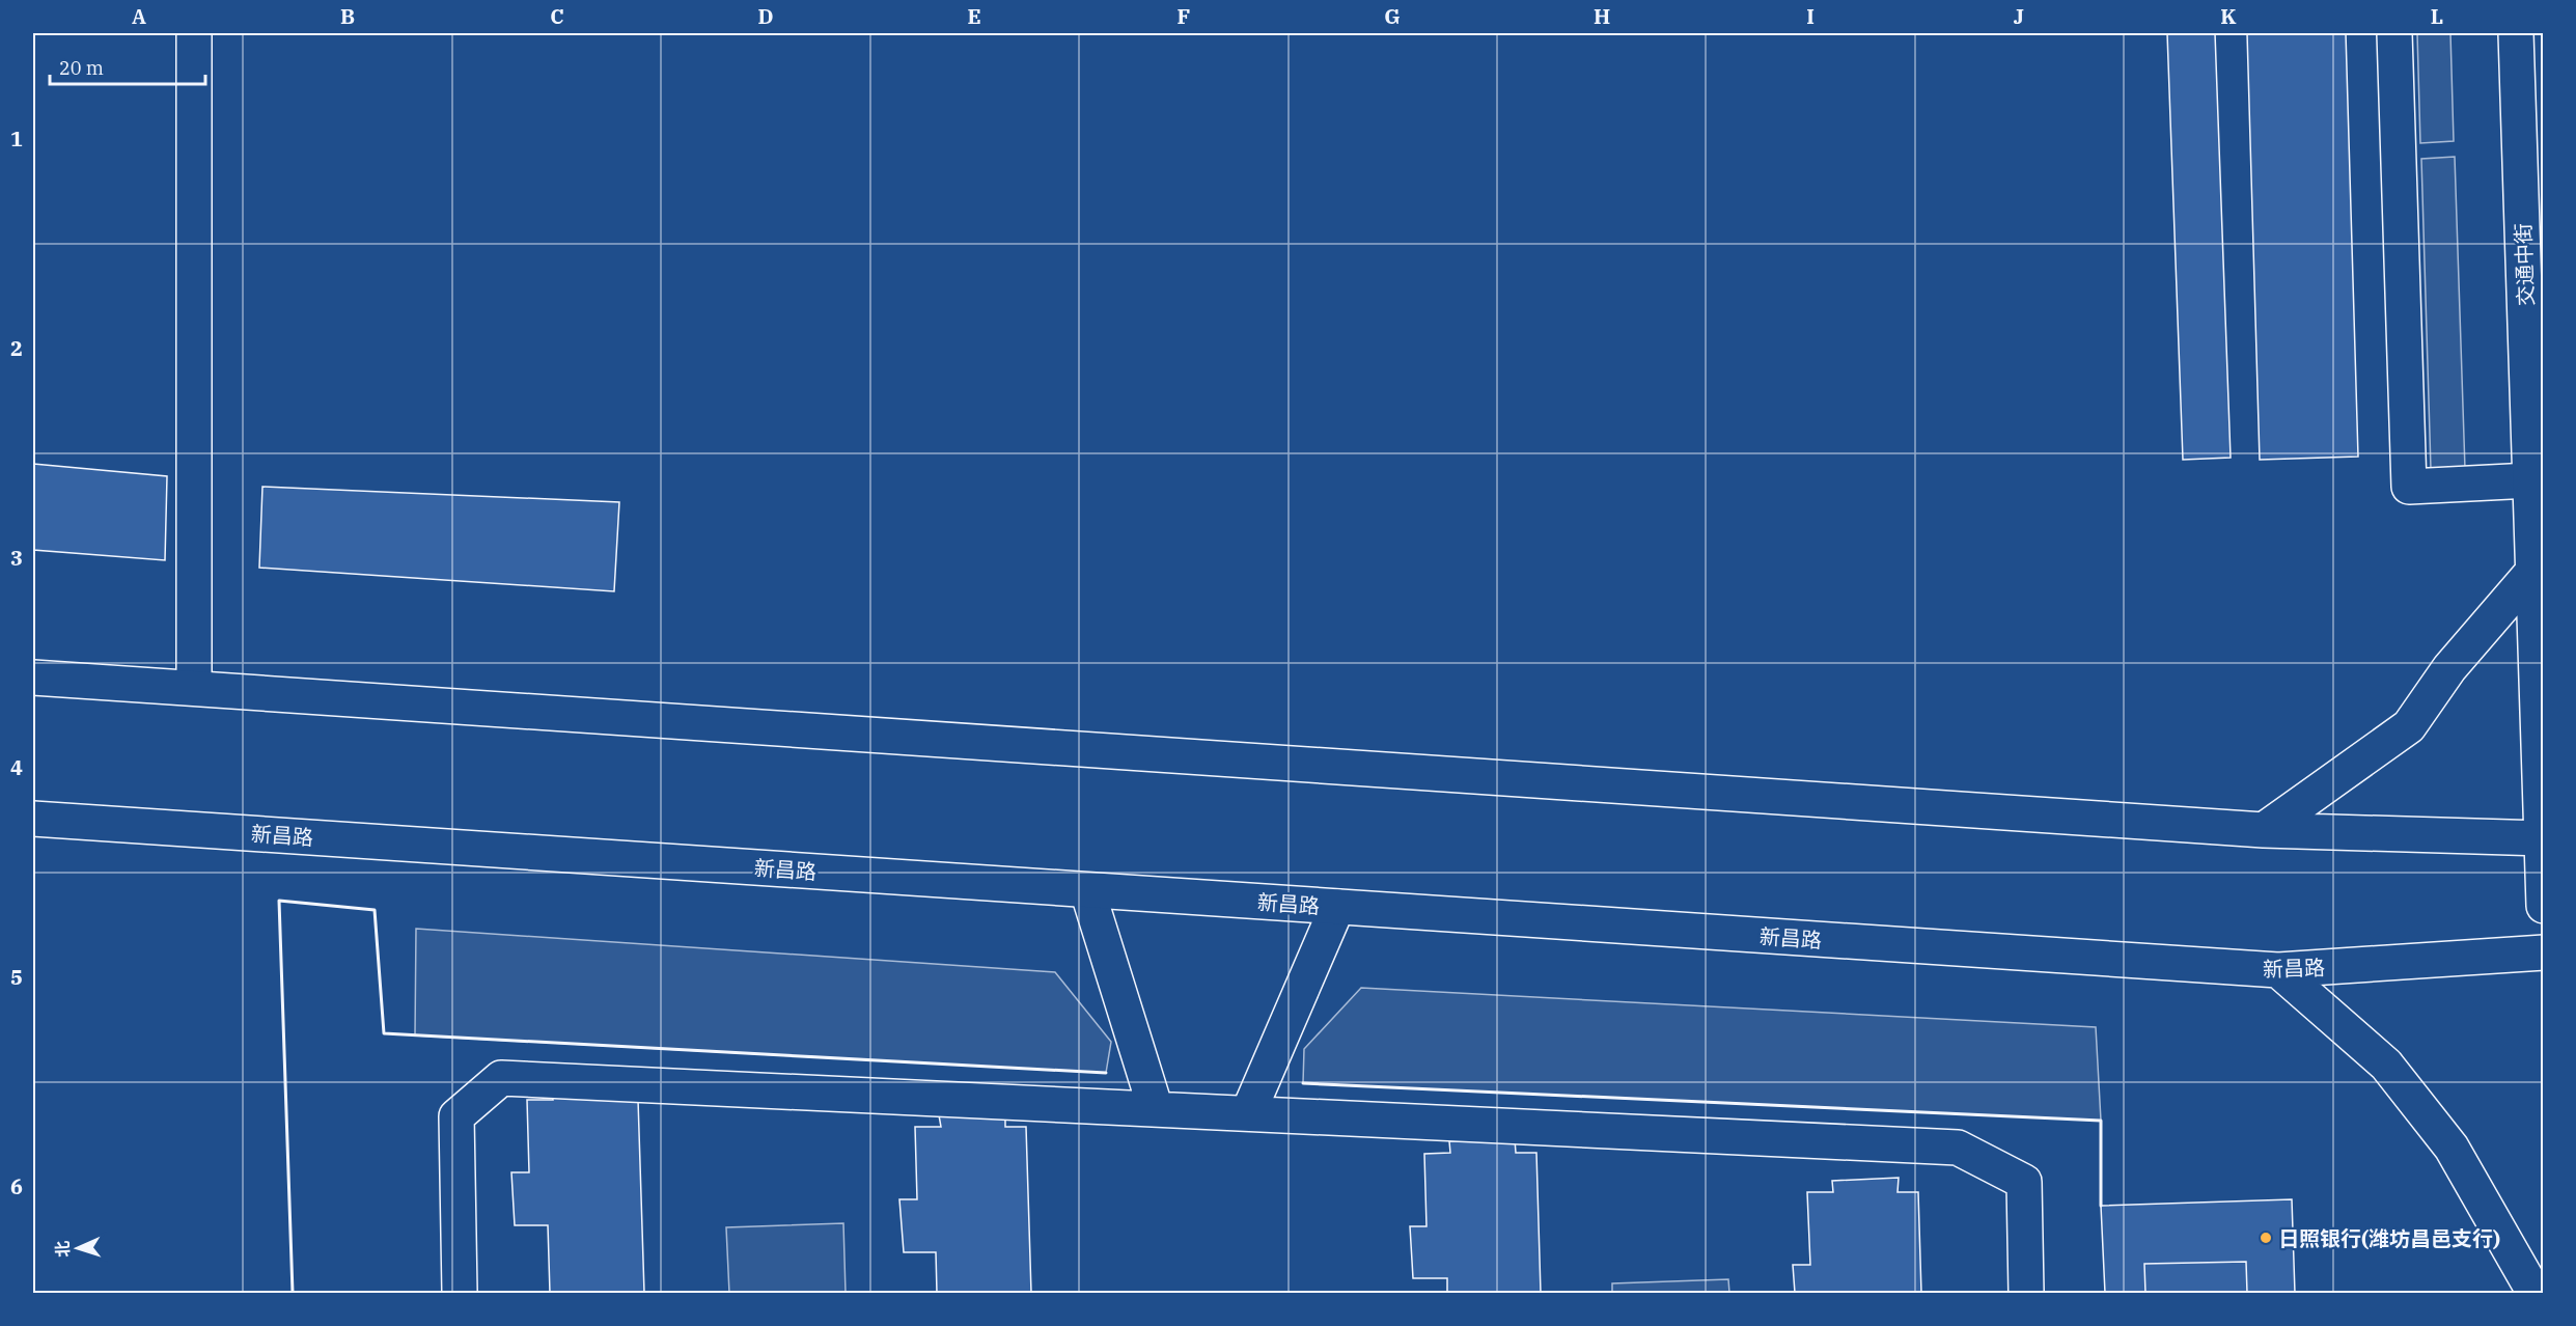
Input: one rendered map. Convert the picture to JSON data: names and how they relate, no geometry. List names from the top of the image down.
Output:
{
  "streets": {
    "main road": ["交通中街", "新昌路"]
  },
  "places": ["日照银行(潍坊昌邑支行)"],
  "scale_bar": "20 m",
  "north": "left",
  "grid": {
    "columns": [
      "A",
      "B",
      "C",
      "D",
      "E",
      "F",
      "G",
      "H",
      "I",
      "J",
      "K",
      "L"
    ],
    "rows": [
      "1",
      "2",
      "3",
      "4",
      "5",
      "6"
    ]
  }
}
